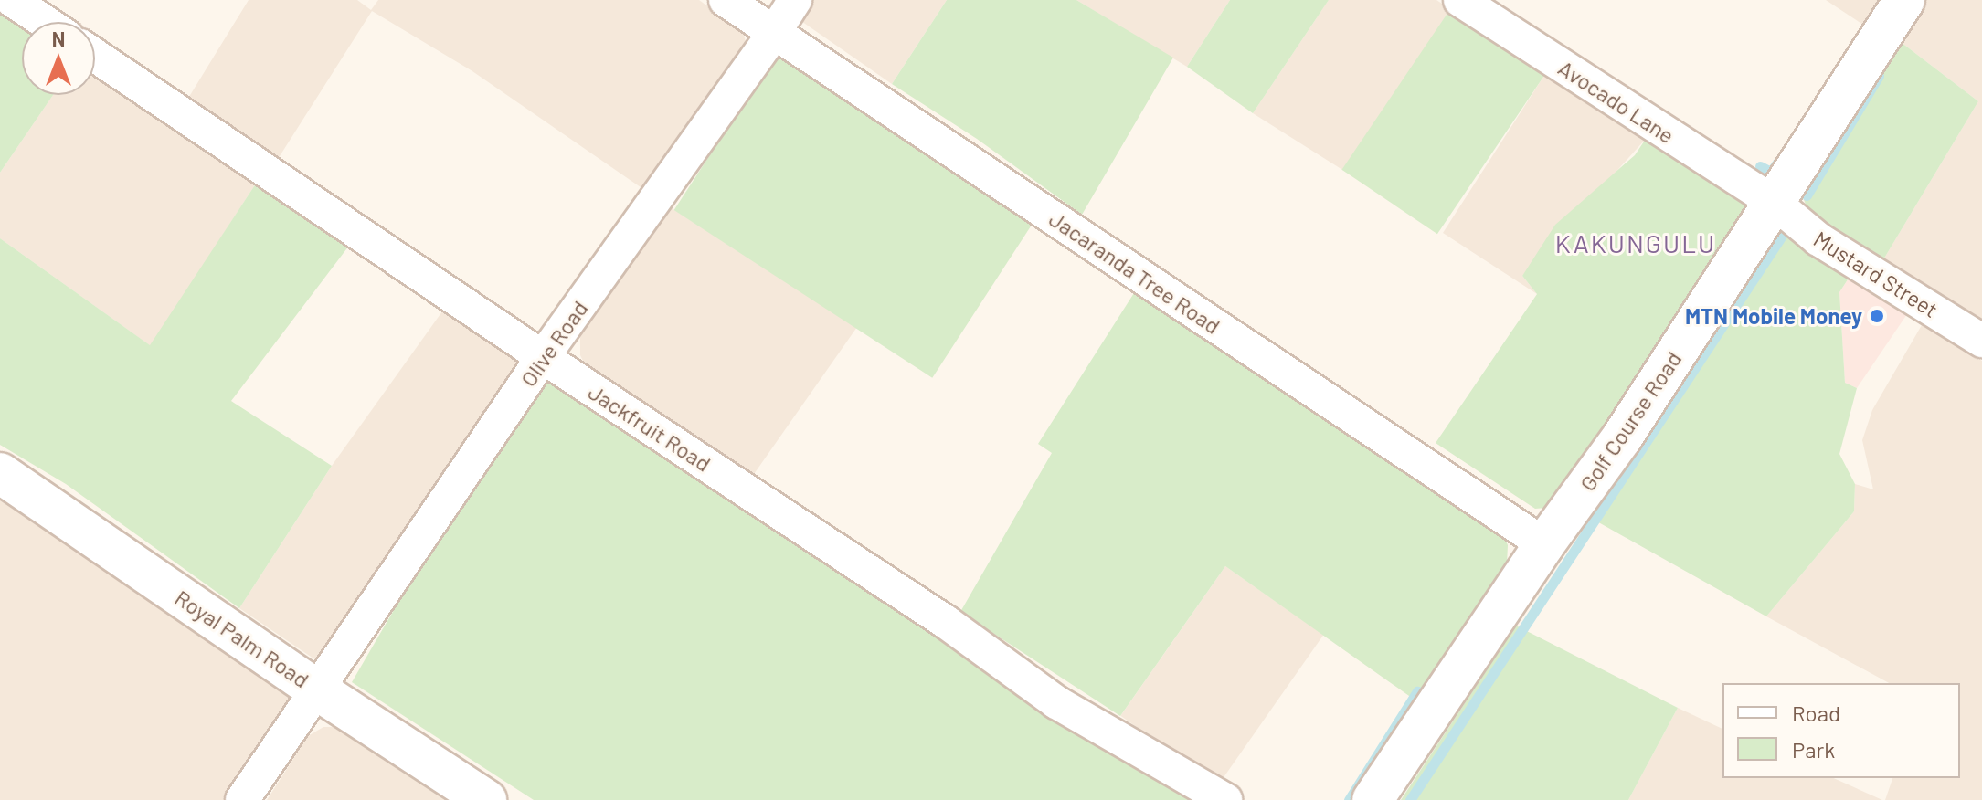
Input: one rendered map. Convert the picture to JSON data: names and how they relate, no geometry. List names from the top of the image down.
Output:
{
  "streets": {
    "street": [
      "Avocado Lane",
      "Jacaranda Tree Road",
      "Mustard Street",
      "Olive Road",
      "Golf Course Road",
      "Jackfruit Road",
      "Royal Palm Road"
    ]
  },
  "crossings": [
    ["Avocado Lane", "Mustard Street"],
    ["Avocado Lane", "Golf Course Road"],
    ["Jacaranda Tree Road", "Olive Road"],
    ["Jacaranda Tree Road", "Golf Course Road"],
    ["Mustard Street", "Golf Course Road"],
    ["Olive Road", "Jackfruit Road"],
    ["Olive Road", "Royal Palm Road"]
  ],
  "districts": ["KAKUNGULU"],
  "places": ["MTN Mobile Money"],
  "legend": ["Road", "Park"],
  "north": "top"
}
